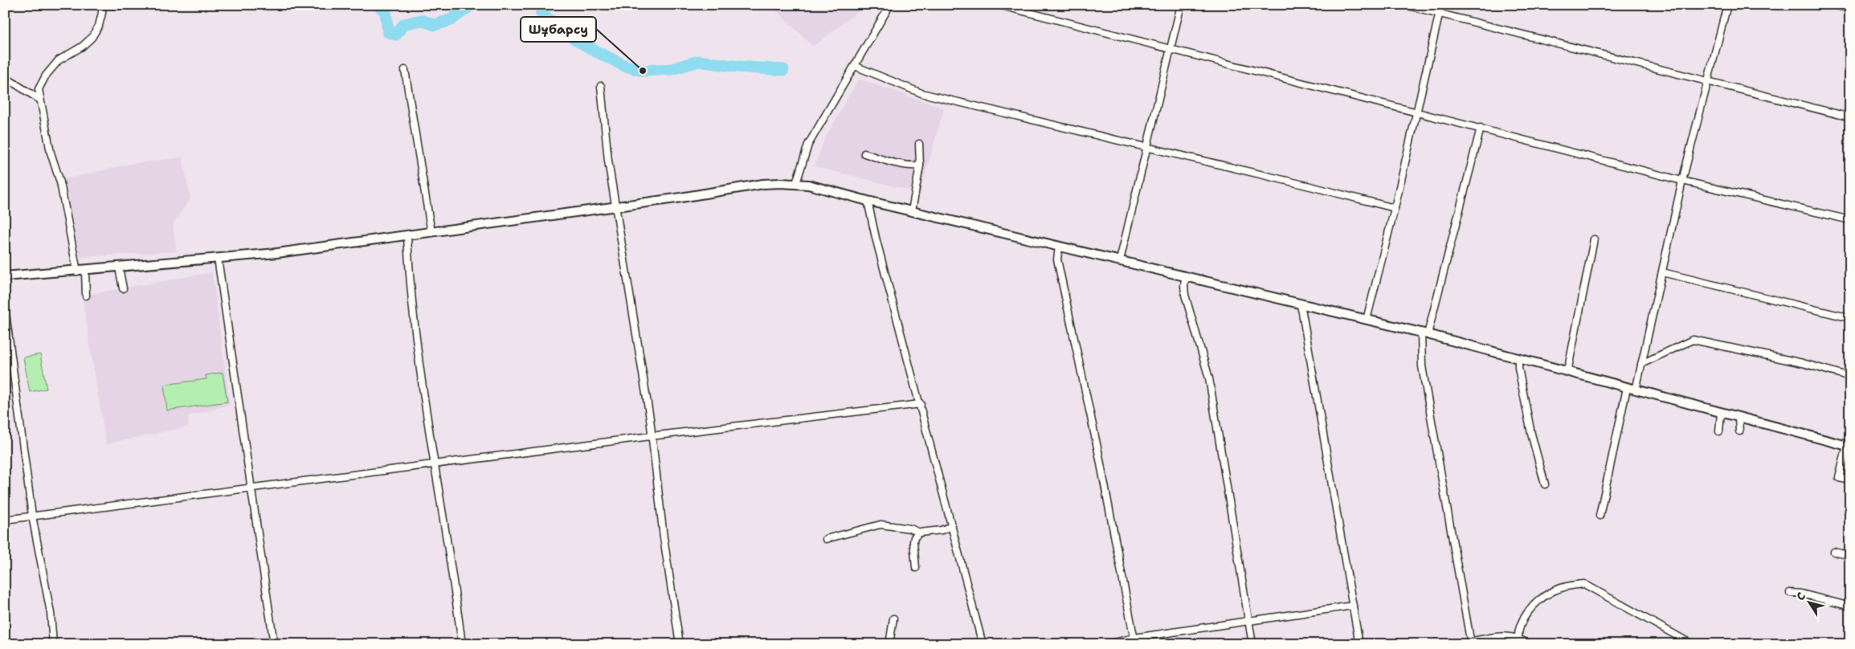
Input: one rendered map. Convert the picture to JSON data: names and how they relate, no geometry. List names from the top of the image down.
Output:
{
  "places": ["Шұбарсу"],
  "north": "top left"
}
